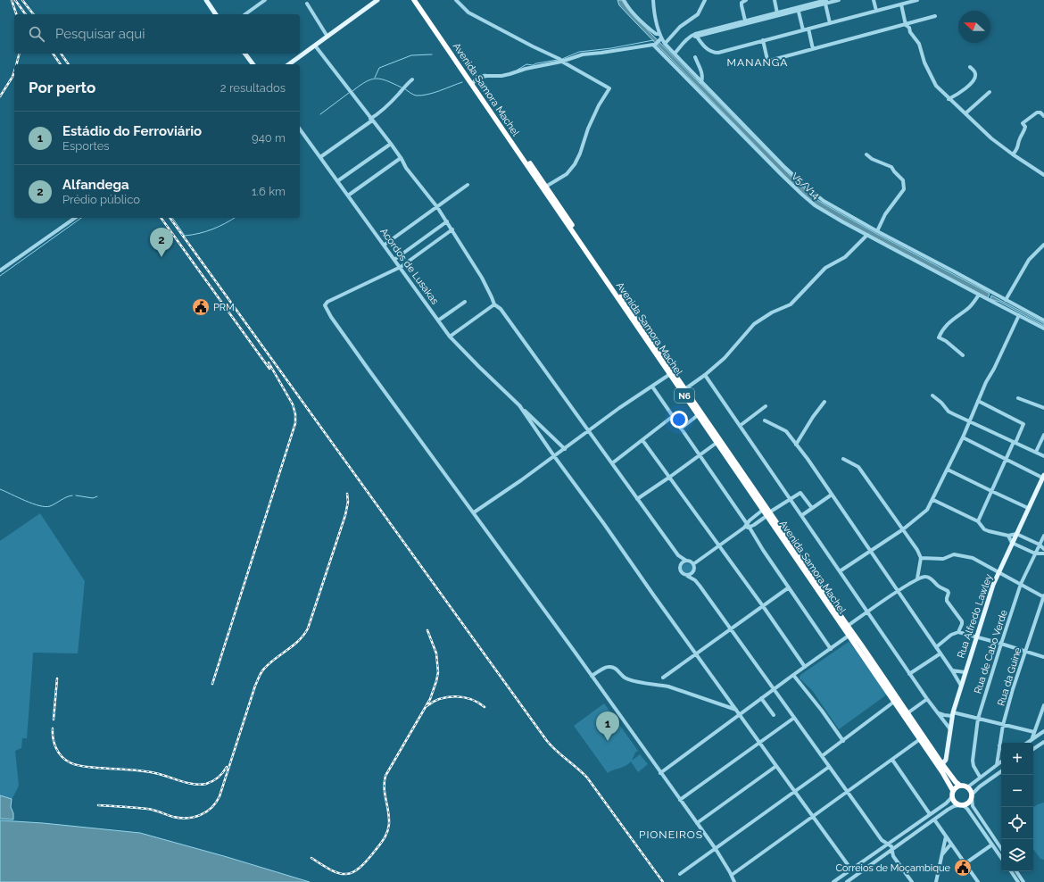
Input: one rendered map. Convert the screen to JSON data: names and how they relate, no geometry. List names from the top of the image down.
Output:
{
  "streets": {
    "highway": ["Avenida Samora Machel", "N6"],
    "main road": ["Rua Alfredo Lawley"],
    "street": [
      "V5/V14",
      "Acordos de Lusakas",
      "Rua de Cabo Verde",
      "Rua da Guine"
    ]
  },
  "crossings": [
    ["Avenida Samora Machel", "Rua Alfredo Lawley"]
  ],
  "districts": ["MANANGA", "PIONEIROS"],
  "places": {
    "public building": ["PRM", "Correios de Moçambique"]
  },
  "north": "left",
  "page": {
    "search": "Pesquisar aqui",
    "heading": ["Por perto", "2 resultados"],
    "list": [
      {
        "mark": "1",
        "name": "Estádio do Ferroviário",
        "note": "Esportes",
        "value": "940 m"
      },
      {
        "mark": "2",
        "name": "Alfandega",
        "note": "Prédio público",
        "value": "1.6 km"
      }
    ],
    "pins": ["2", "1"],
    "map_buttons": ["+", "−"]
  }
}
